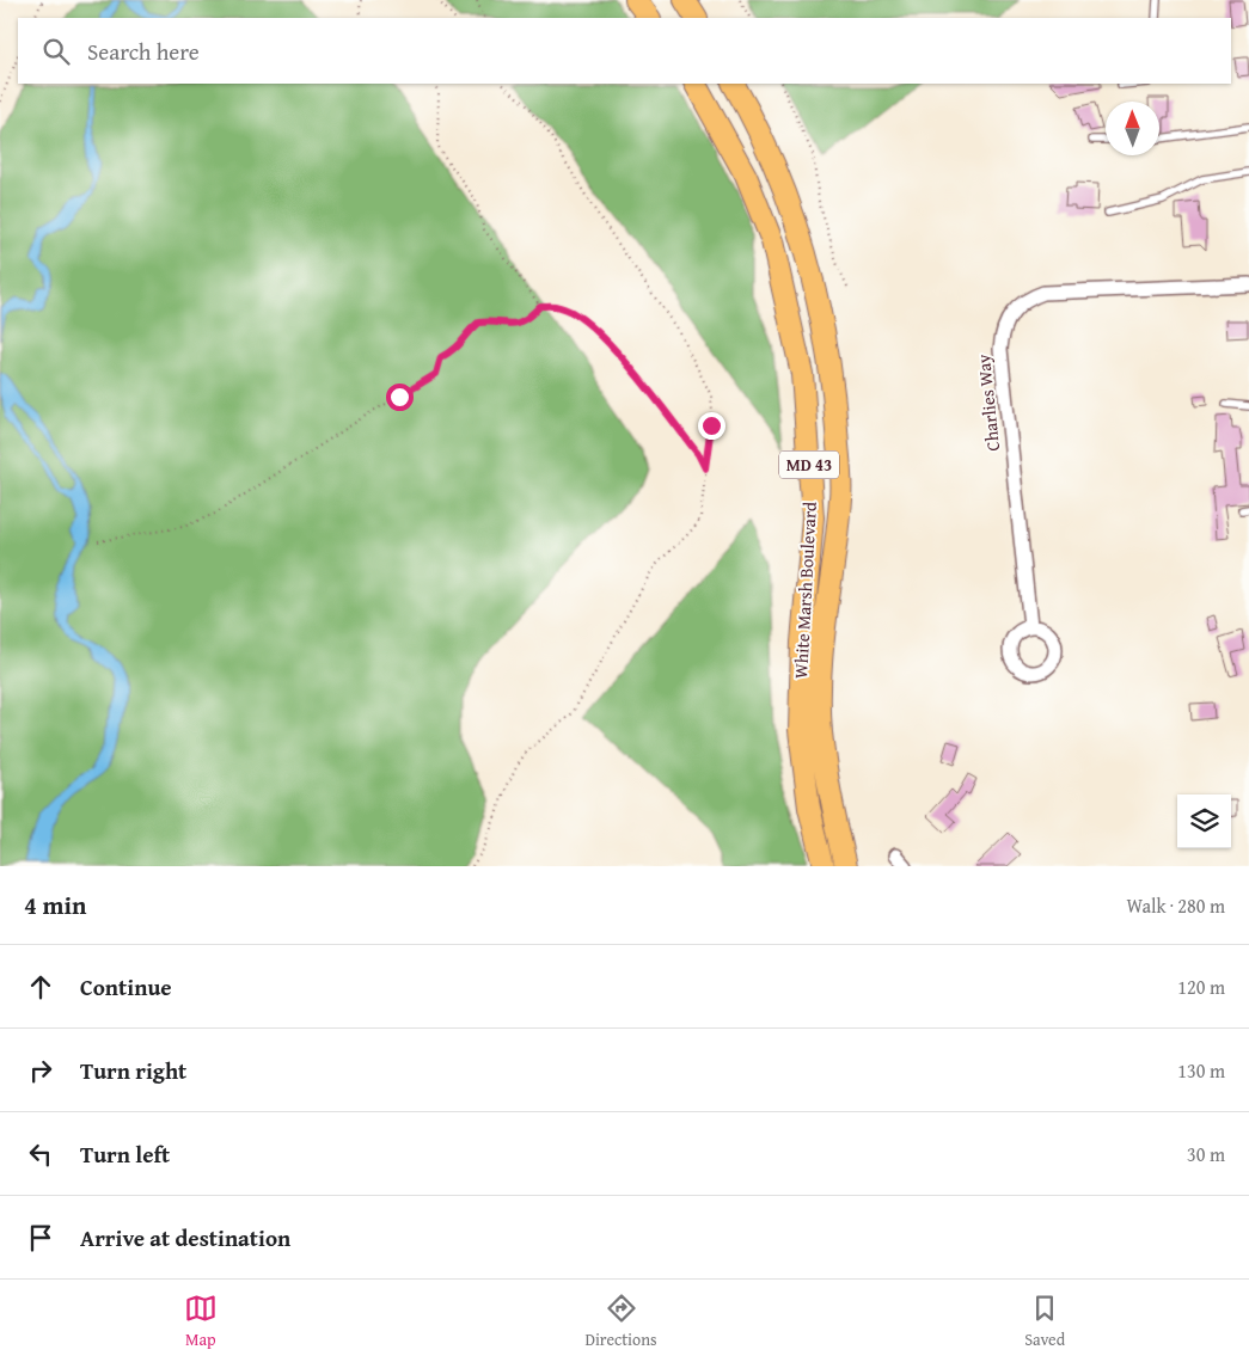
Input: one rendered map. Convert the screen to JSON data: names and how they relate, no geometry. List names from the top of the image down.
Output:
{
  "streets": {
    "main road": ["MD 43", "White Marsh Boulevard"],
    "street": ["Charlies Way"]
  },
  "north": "top",
  "page": {
    "search": "Search here",
    "heading": ["4 min", "Walk · 280 m"],
    "list": [
      ["Continue", "120 m"],
      ["Turn right", "130 m"],
      ["Turn left", "30 m"],
      "Arrive at destination"
    ],
    "nav": ["Map", "Directions", "Saved"]
  }
}
